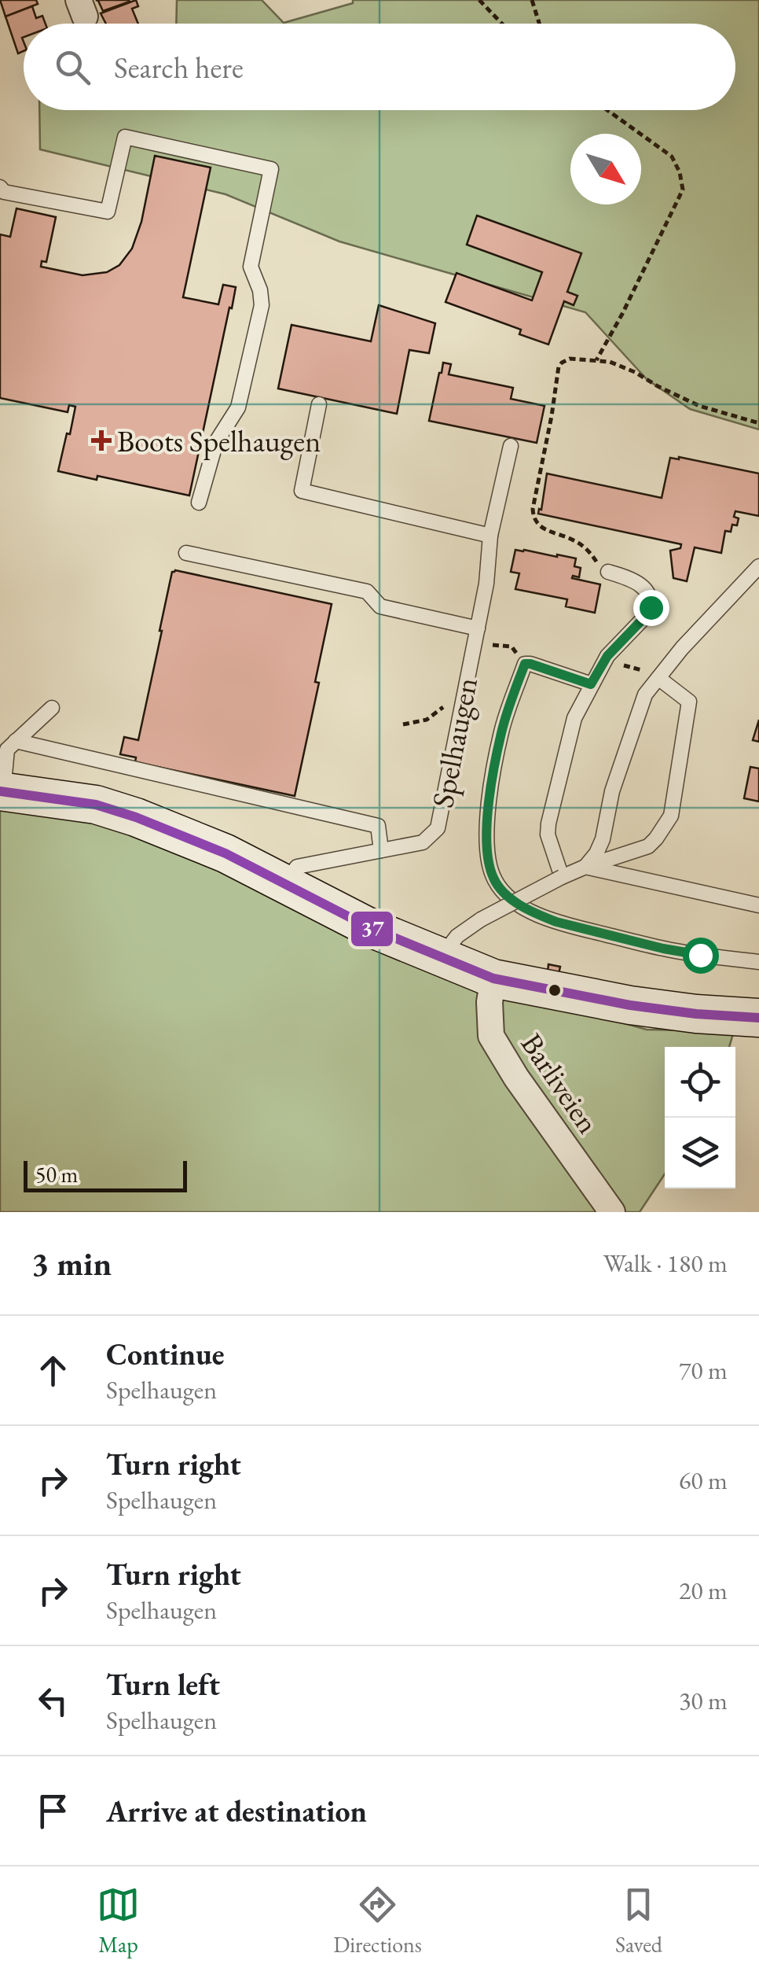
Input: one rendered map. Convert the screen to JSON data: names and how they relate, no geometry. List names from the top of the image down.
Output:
{
  "streets": {
    "street": ["Barliveien"],
    "lane": ["Spelhaugen"]
  },
  "places": {
    "health": ["Boots Spelhaugen"]
  },
  "lines": ["transit line 37"],
  "scale_bar": "50 m",
  "north": "bottom right",
  "page": {
    "search": "Search here",
    "scale": "50 m",
    "heading": ["3 min", "Walk · 180 m"],
    "list": [
      ["Continue", "Spelhaugen", "70 m"],
      ["Turn right", "Spelhaugen", "60 m"],
      ["Turn right", "Spelhaugen", "20 m"],
      ["Turn left", "Spelhaugen", "30 m"],
      "Arrive at destination"
    ],
    "nav": ["Map", "Directions", "Saved"]
  }
}
